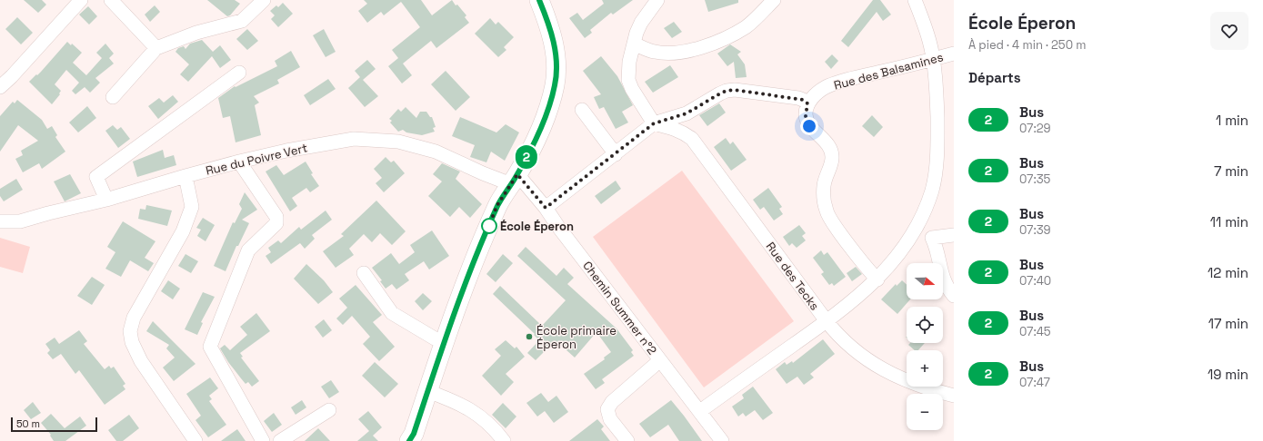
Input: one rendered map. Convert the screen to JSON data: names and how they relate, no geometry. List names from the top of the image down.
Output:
{
  "streets": {
    "street": [
      "Rue des Balsamines",
      "Rue du Poivre Vert",
      "Rue des Tecks",
      "Chemin Summer n°2"
    ]
  },
  "crossings": [
    ["Rue du Poivre Vert", "Chemin Summer n°2"],
    ["Rue des Tecks", "Chemin Summer n°2"]
  ],
  "places": ["École Éperon", "École primaire Éperon"],
  "lines": ["bus line 2"],
  "scale_bar": "50 m",
  "north": "right",
  "page": {
    "on_map": "2",
    "heading": [
      ["École Éperon", "À pied · 4 min · 250 m"],
      "Départs"
    ],
    "list": [
      {
        "mark": "2",
        "name": "Bus",
        "note": "07:29",
        "value": "1 min"
      },
      {
        "mark": "2",
        "name": "Bus",
        "note": "07:35",
        "value": "7 min"
      },
      {
        "mark": "2",
        "name": "Bus",
        "note": "07:39",
        "value": "11 min"
      },
      {
        "mark": "2",
        "name": "Bus",
        "note": "07:40",
        "value": "12 min"
      },
      {
        "mark": "2",
        "name": "Bus",
        "note": "07:45",
        "value": "17 min"
      },
      {
        "mark": "2",
        "name": "Bus",
        "note": "07:47",
        "value": "19 min"
      }
    ],
    "map_buttons": ["+", "−"],
    "scale": "50 m"
  }
}
